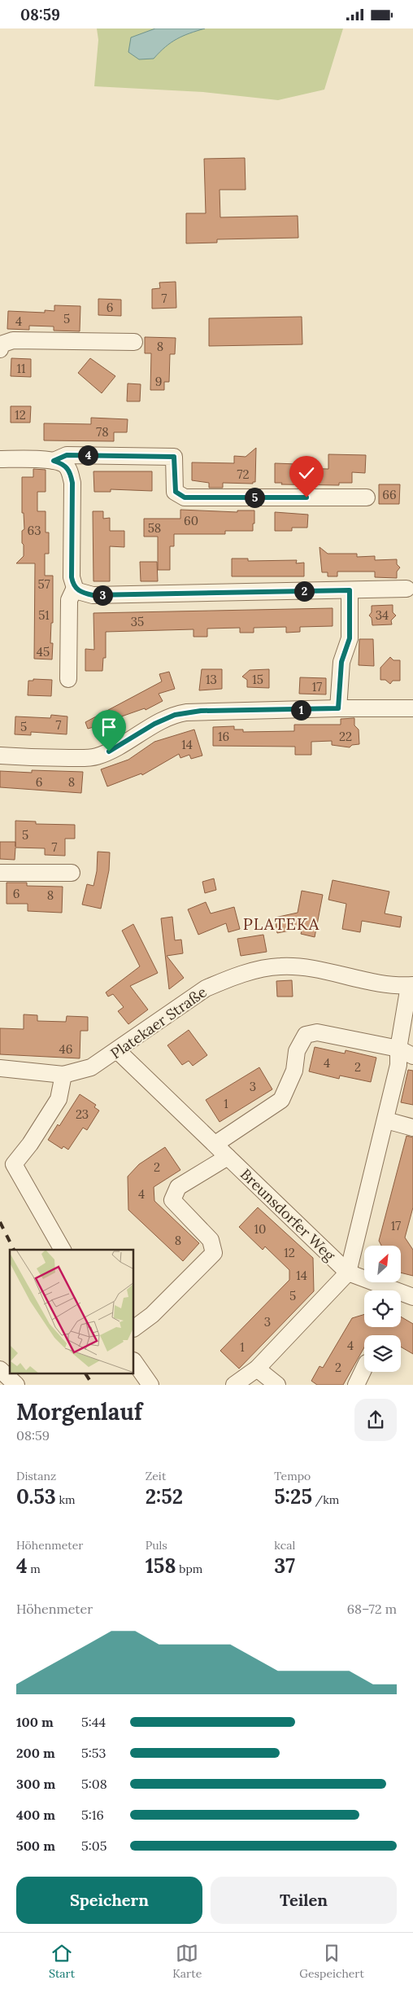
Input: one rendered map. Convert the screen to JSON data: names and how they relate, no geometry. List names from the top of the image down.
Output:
{
  "streets": {
    "street": ["Platekaer Straße", "Breunsdorfer Weg"]
  },
  "crossings": [
    ["Platekaer Straße", "Breunsdorfer Weg"]
  ],
  "districts": ["PLATEKA"],
  "house_numbers": [
    "7",
    "6",
    "5",
    "4",
    "8",
    "11",
    "9",
    "12",
    "78",
    "72",
    "66",
    "60",
    "58",
    "63",
    "57",
    "51",
    "34",
    "35",
    "45",
    "13",
    "15",
    "17",
    "7",
    "5",
    "16",
    "22",
    "14",
    "6",
    "8",
    "5",
    "7",
    "6",
    "8",
    "46",
    "4",
    "2",
    "3",
    "1",
    "23",
    "2",
    "4",
    "17",
    "10",
    "8",
    "12",
    "14",
    "5",
    "3",
    "4",
    "1",
    "2"
  ],
  "north": "top right",
  "page": {
    "status": "08:59",
    "pins": [
      "4",
      "5",
      "2",
      "3",
      "1"
    ],
    "heading": ["Morgenlauf", "08:59"],
    "stats": [
      ["Distanz", "0.53 km"],
      ["Zeit", "2:52"],
      ["Tempo", "5:25 /km"],
      ["Höhenmeter", "4 m"],
      ["Puls", "158 bpm"],
      ["kcal", "37"]
    ],
    "chart": ["Höhenmeter", "68–72 m"],
    "list": [
      {
        "name": "100 m",
        "note": "5:44"
      },
      {
        "name": "200 m",
        "note": "5:53"
      },
      {
        "name": "300 m",
        "note": "5:08"
      },
      {
        "name": "400 m",
        "note": "5:16"
      },
      {
        "name": "500 m",
        "note": "5:05"
      }
    ],
    "buttons": ["Speichern", "Teilen"],
    "tabs": ["Start", "Karte", "Gespeichert"]
  }
}
